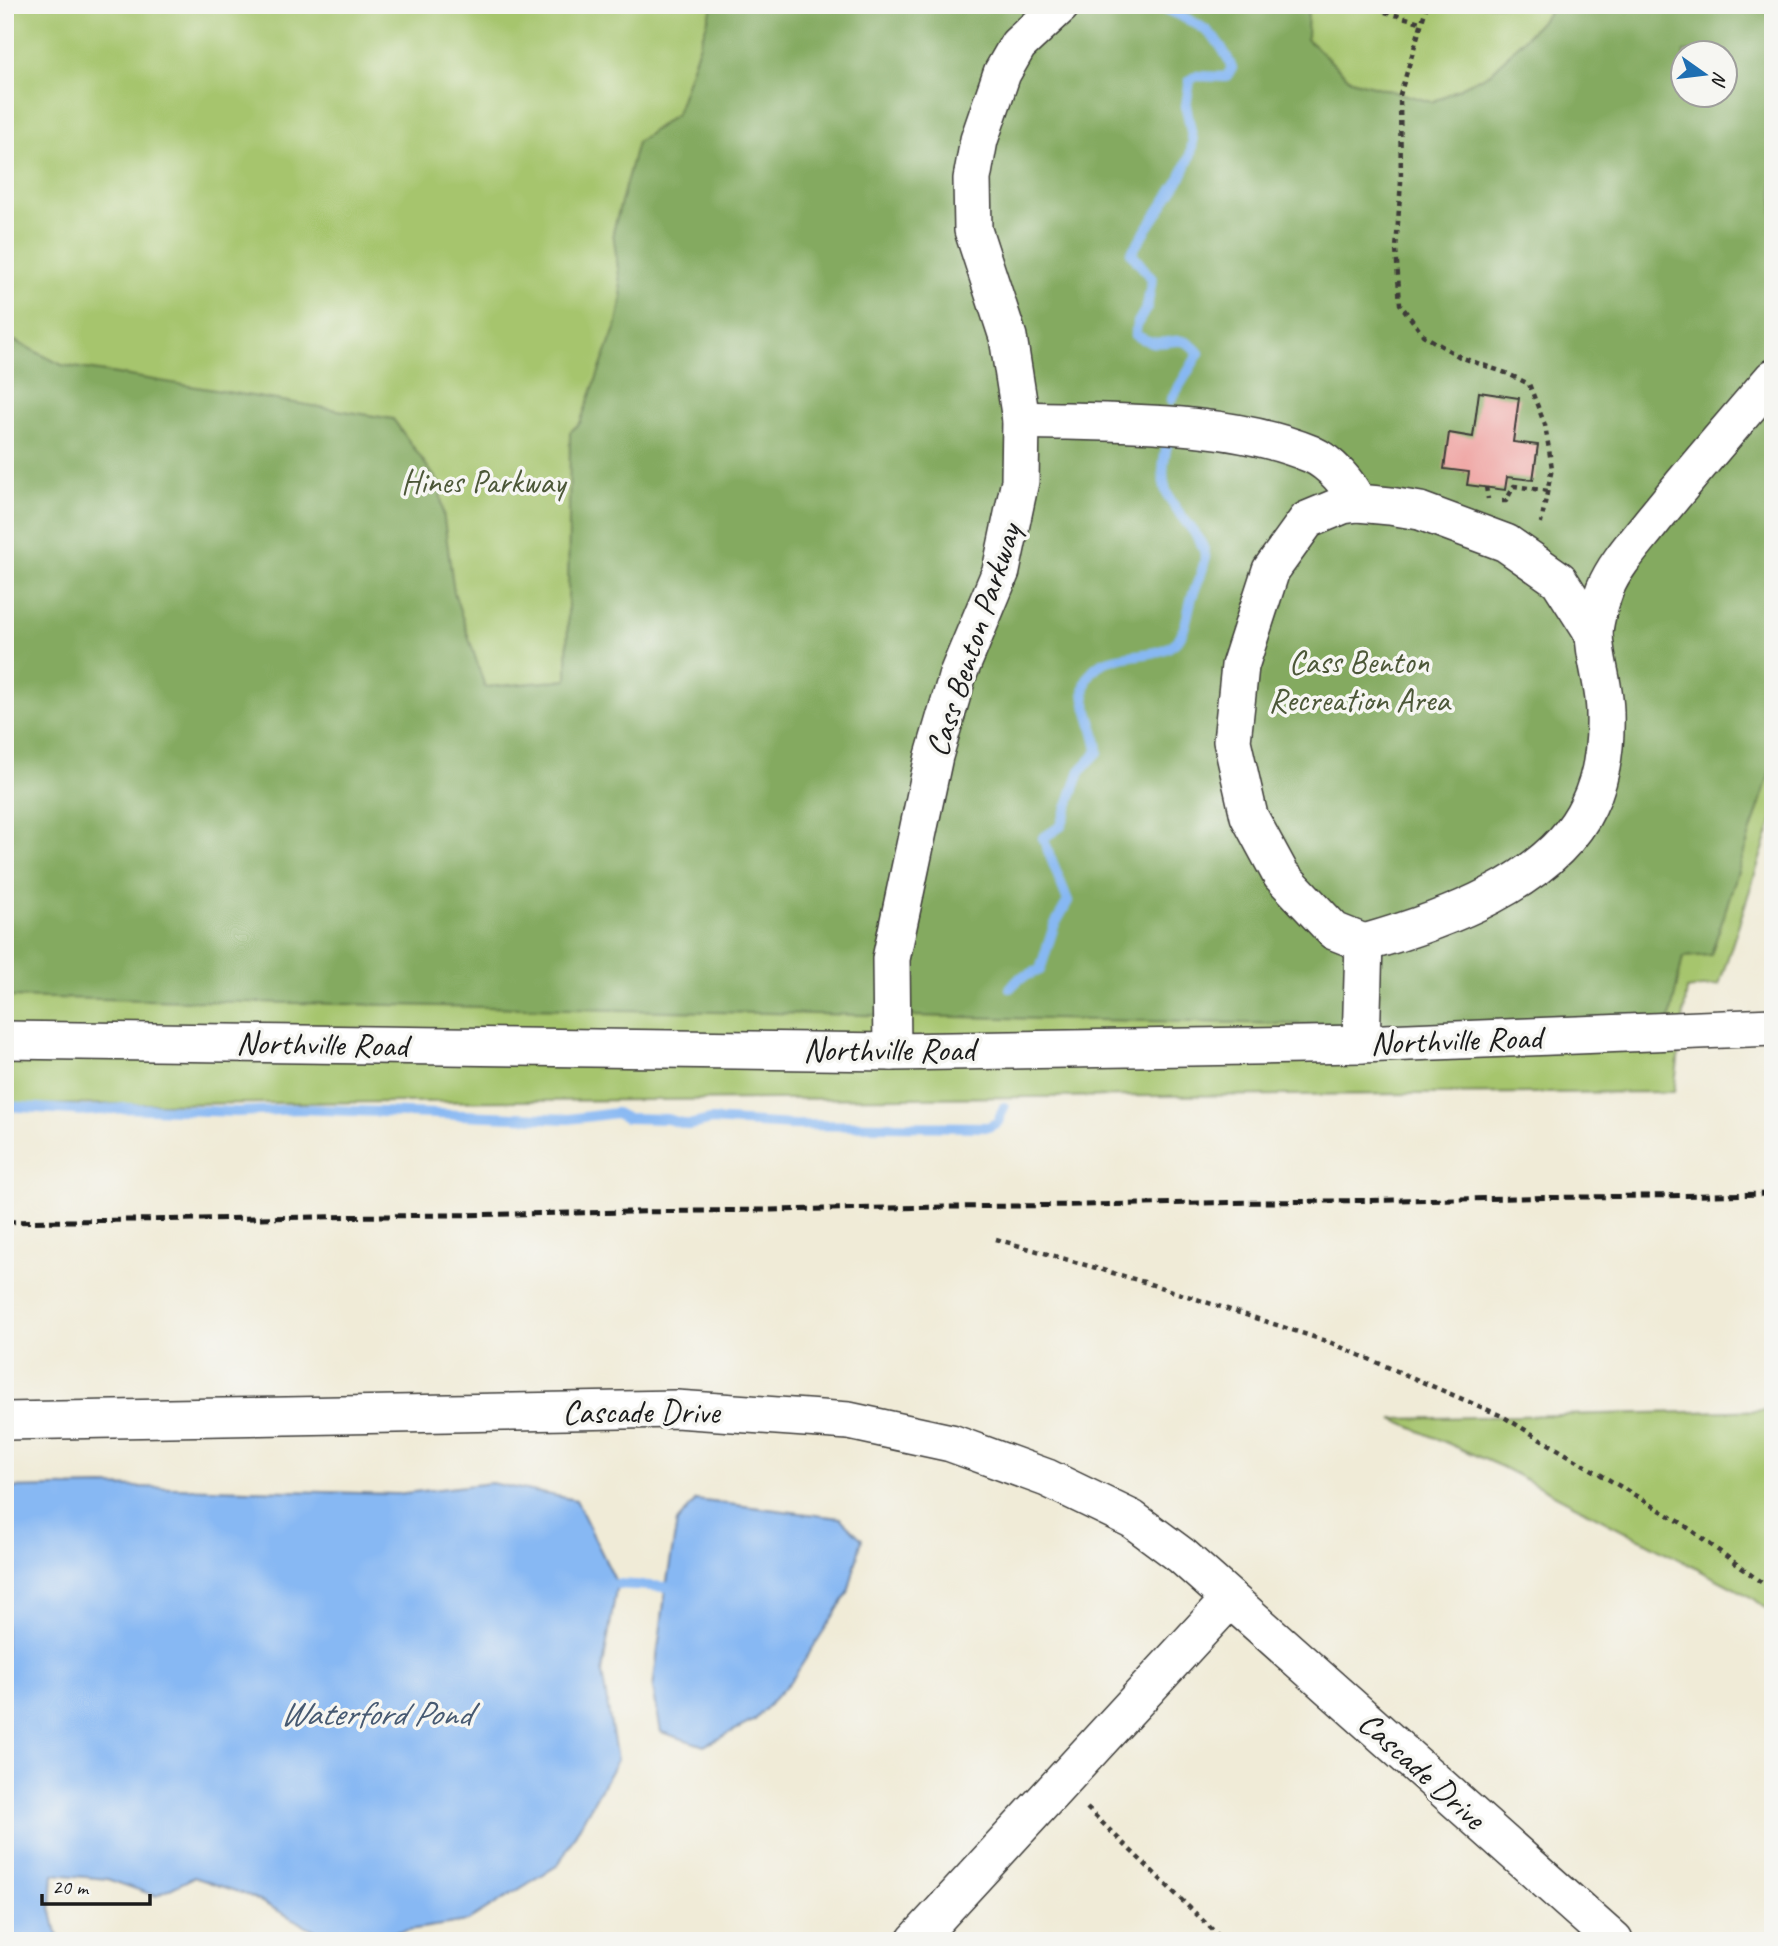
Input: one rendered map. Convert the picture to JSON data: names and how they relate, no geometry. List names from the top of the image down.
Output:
{
  "streets": {
    "street": ["Cass Benton Parkway", "Northville Road", "Cascade Drive"]
  },
  "crossings": [
    ["Cass Benton Parkway", "Northville Road"]
  ],
  "water": ["Waterford Pond"],
  "parks": ["Hines Parkway", "Cass Benton Recreation Area"],
  "scale_bar": "20 m",
  "north": "right"
}
